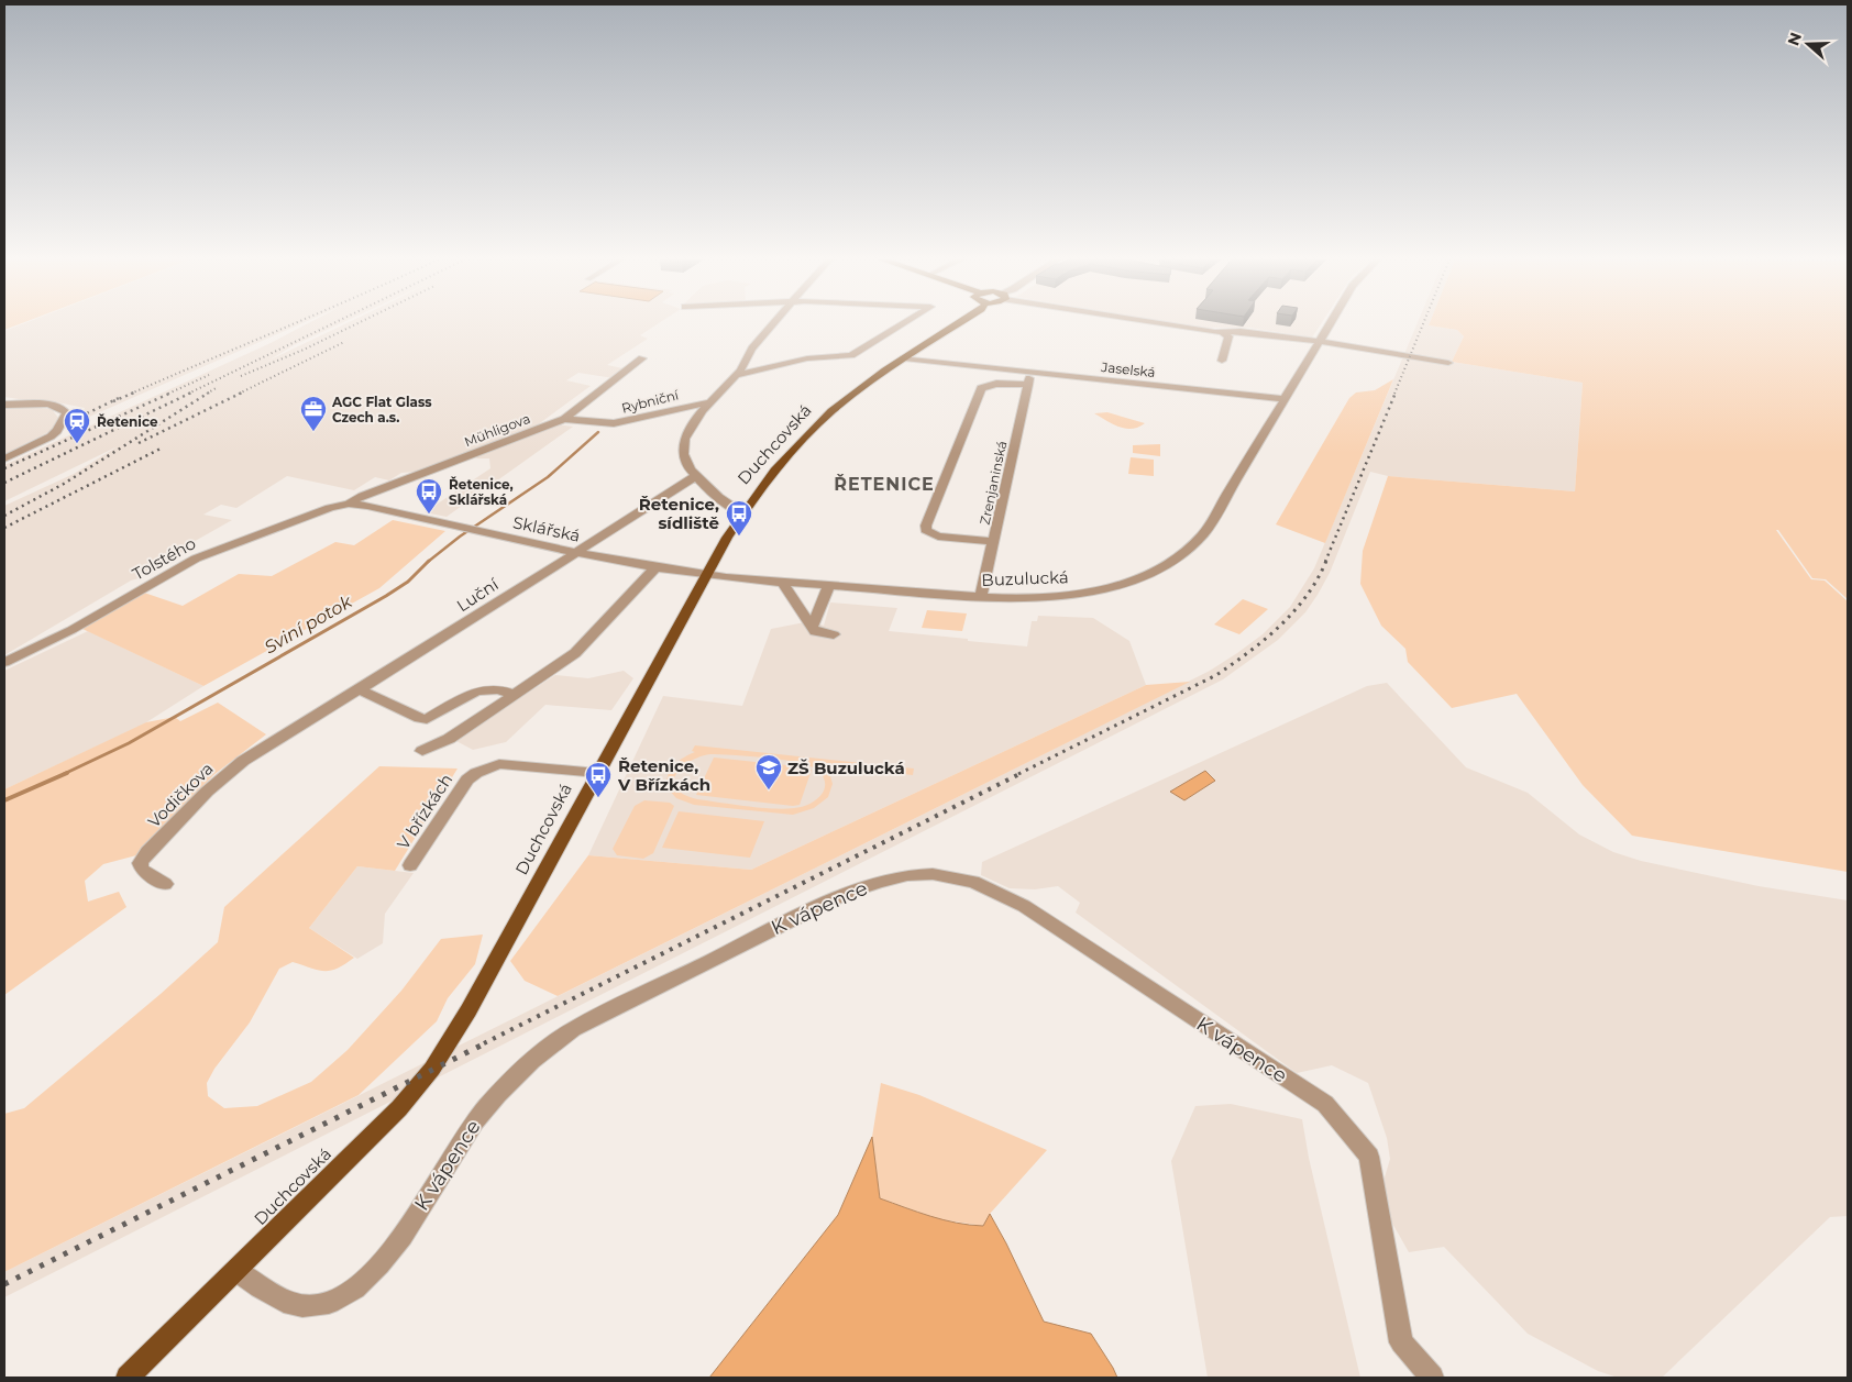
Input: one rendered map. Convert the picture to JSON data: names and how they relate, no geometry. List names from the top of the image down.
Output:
{
  "streets": {
    "main road": ["Duchcovská"],
    "street": [
      "Jaselská",
      "Rybniční",
      "Mühligova",
      "Zrenjaninská",
      "Sklářská",
      "Tolstého",
      "Buzulucká",
      "Luční",
      "Vodičkova",
      "V břízkách",
      "K vápence"
    ]
  },
  "crossings": [
    ["Jaselská", "Duchcovská"],
    ["Jaselská", "Zrenjaninská"],
    ["Jaselská", "Buzulucká"],
    ["Rybniční", "Mühligova"],
    ["Mühligova", "Sklářská"],
    ["Mühligova", "Tolstého"],
    ["Duchcovská", "Sklářská"],
    ["Duchcovská", "Buzulucká"],
    ["Duchcovská", "V břízkách"],
    ["Duchcovská", "K vápence"],
    ["Zrenjaninská", "Buzulucká"],
    ["Sklářská", "Tolstého"],
    ["Sklářská", "Buzulucká"],
    ["Sklářská", "Luční"],
    ["Sklářská", "V břízkách"],
    ["Luční", "Vodičkova"]
  ],
  "districts": ["ŘETENICE"],
  "water": ["Sviní potok"],
  "places": {
    "office": ["AGC Flat Glass Czech a.s."],
    "station": ["Řetenice"],
    "bus stop": ["Řetenice, Sklářská", "Řetenice, sídliště", "Řetenice, V Břízkách"],
    "school or university": ["ZŠ Buzulucká"]
  },
  "north": "left"
}
